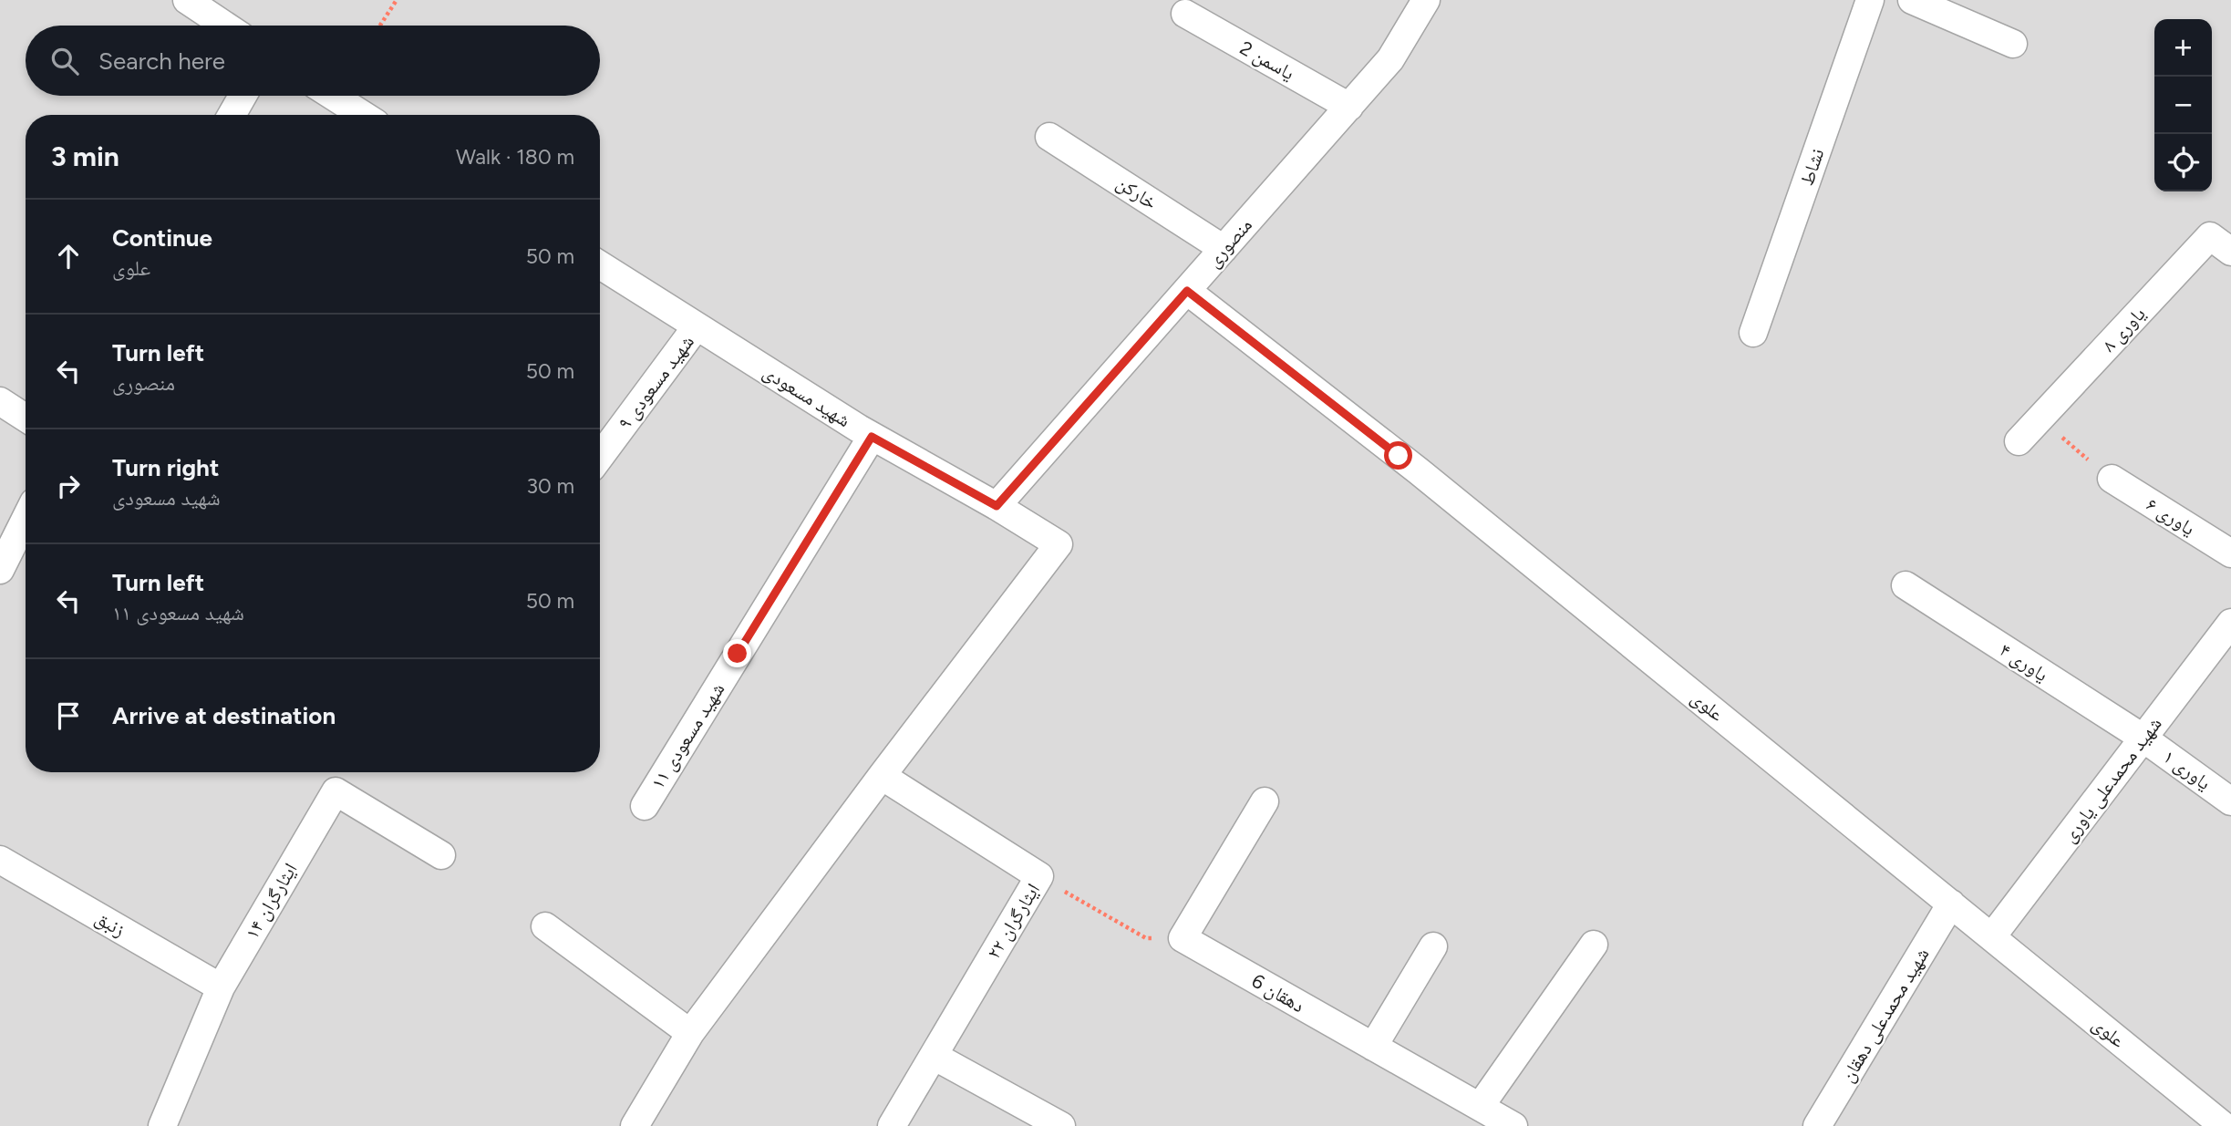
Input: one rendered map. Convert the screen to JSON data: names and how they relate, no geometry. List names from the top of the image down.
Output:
{
  "streets": {
    "street": [
      "یاسمن 2",
      "نشاط",
      "خارکن",
      "منصوری",
      "یاوری ۸",
      "شهید مسعودی ۹",
      "شهید مسعودی",
      "یاوری ۶",
      "یاوری ۴",
      "علوی",
      "شهید مسعودی ۱۱",
      "یاوری ۱",
      "شهید محمدعلی یاوری",
      "ایثارگران ۱۴",
      "ایثارگران ۲۲",
      "زنبق",
      "دهقان 6",
      "شهید محمدعلی دهقان"
    ]
  },
  "crossings": [
    ["یاسمن 2", "منصوری"],
    ["خارکن", "منصوری"],
    ["منصوری", "شهید مسعودی"],
    ["منصوری", "علوی"],
    ["شهید مسعودی ۹", "شهید مسعودی"],
    ["شهید مسعودی", "شهید مسعودی ۱۱"],
    ["شهید مسعودی", "ایثارگران ۲۲"],
    ["یاوری ۴", "یاوری ۱"],
    ["یاوری ۴", "شهید محمدعلی یاوری"],
    ["علوی", "شهید محمدعلی یاوری"],
    ["علوی", "شهید محمدعلی دهقان"],
    ["یاوری ۱", "شهید محمدعلی یاوری"],
    ["ایثارگران ۱۴", "زنبق"]
  ],
  "page": {
    "map_buttons": ["+", "−"],
    "search": "Search here",
    "heading": ["3 min", "Walk · 180 m"],
    "list": [
      ["Continue", "علوی", "50 m"],
      ["Turn left", "منصوری", "50 m"],
      ["Turn right", "شهید مسعودی", "30 m"],
      ["Turn left", "شهید مسعودی ۱۱", "50 m"],
      "Arrive at destination"
    ]
  }
}
